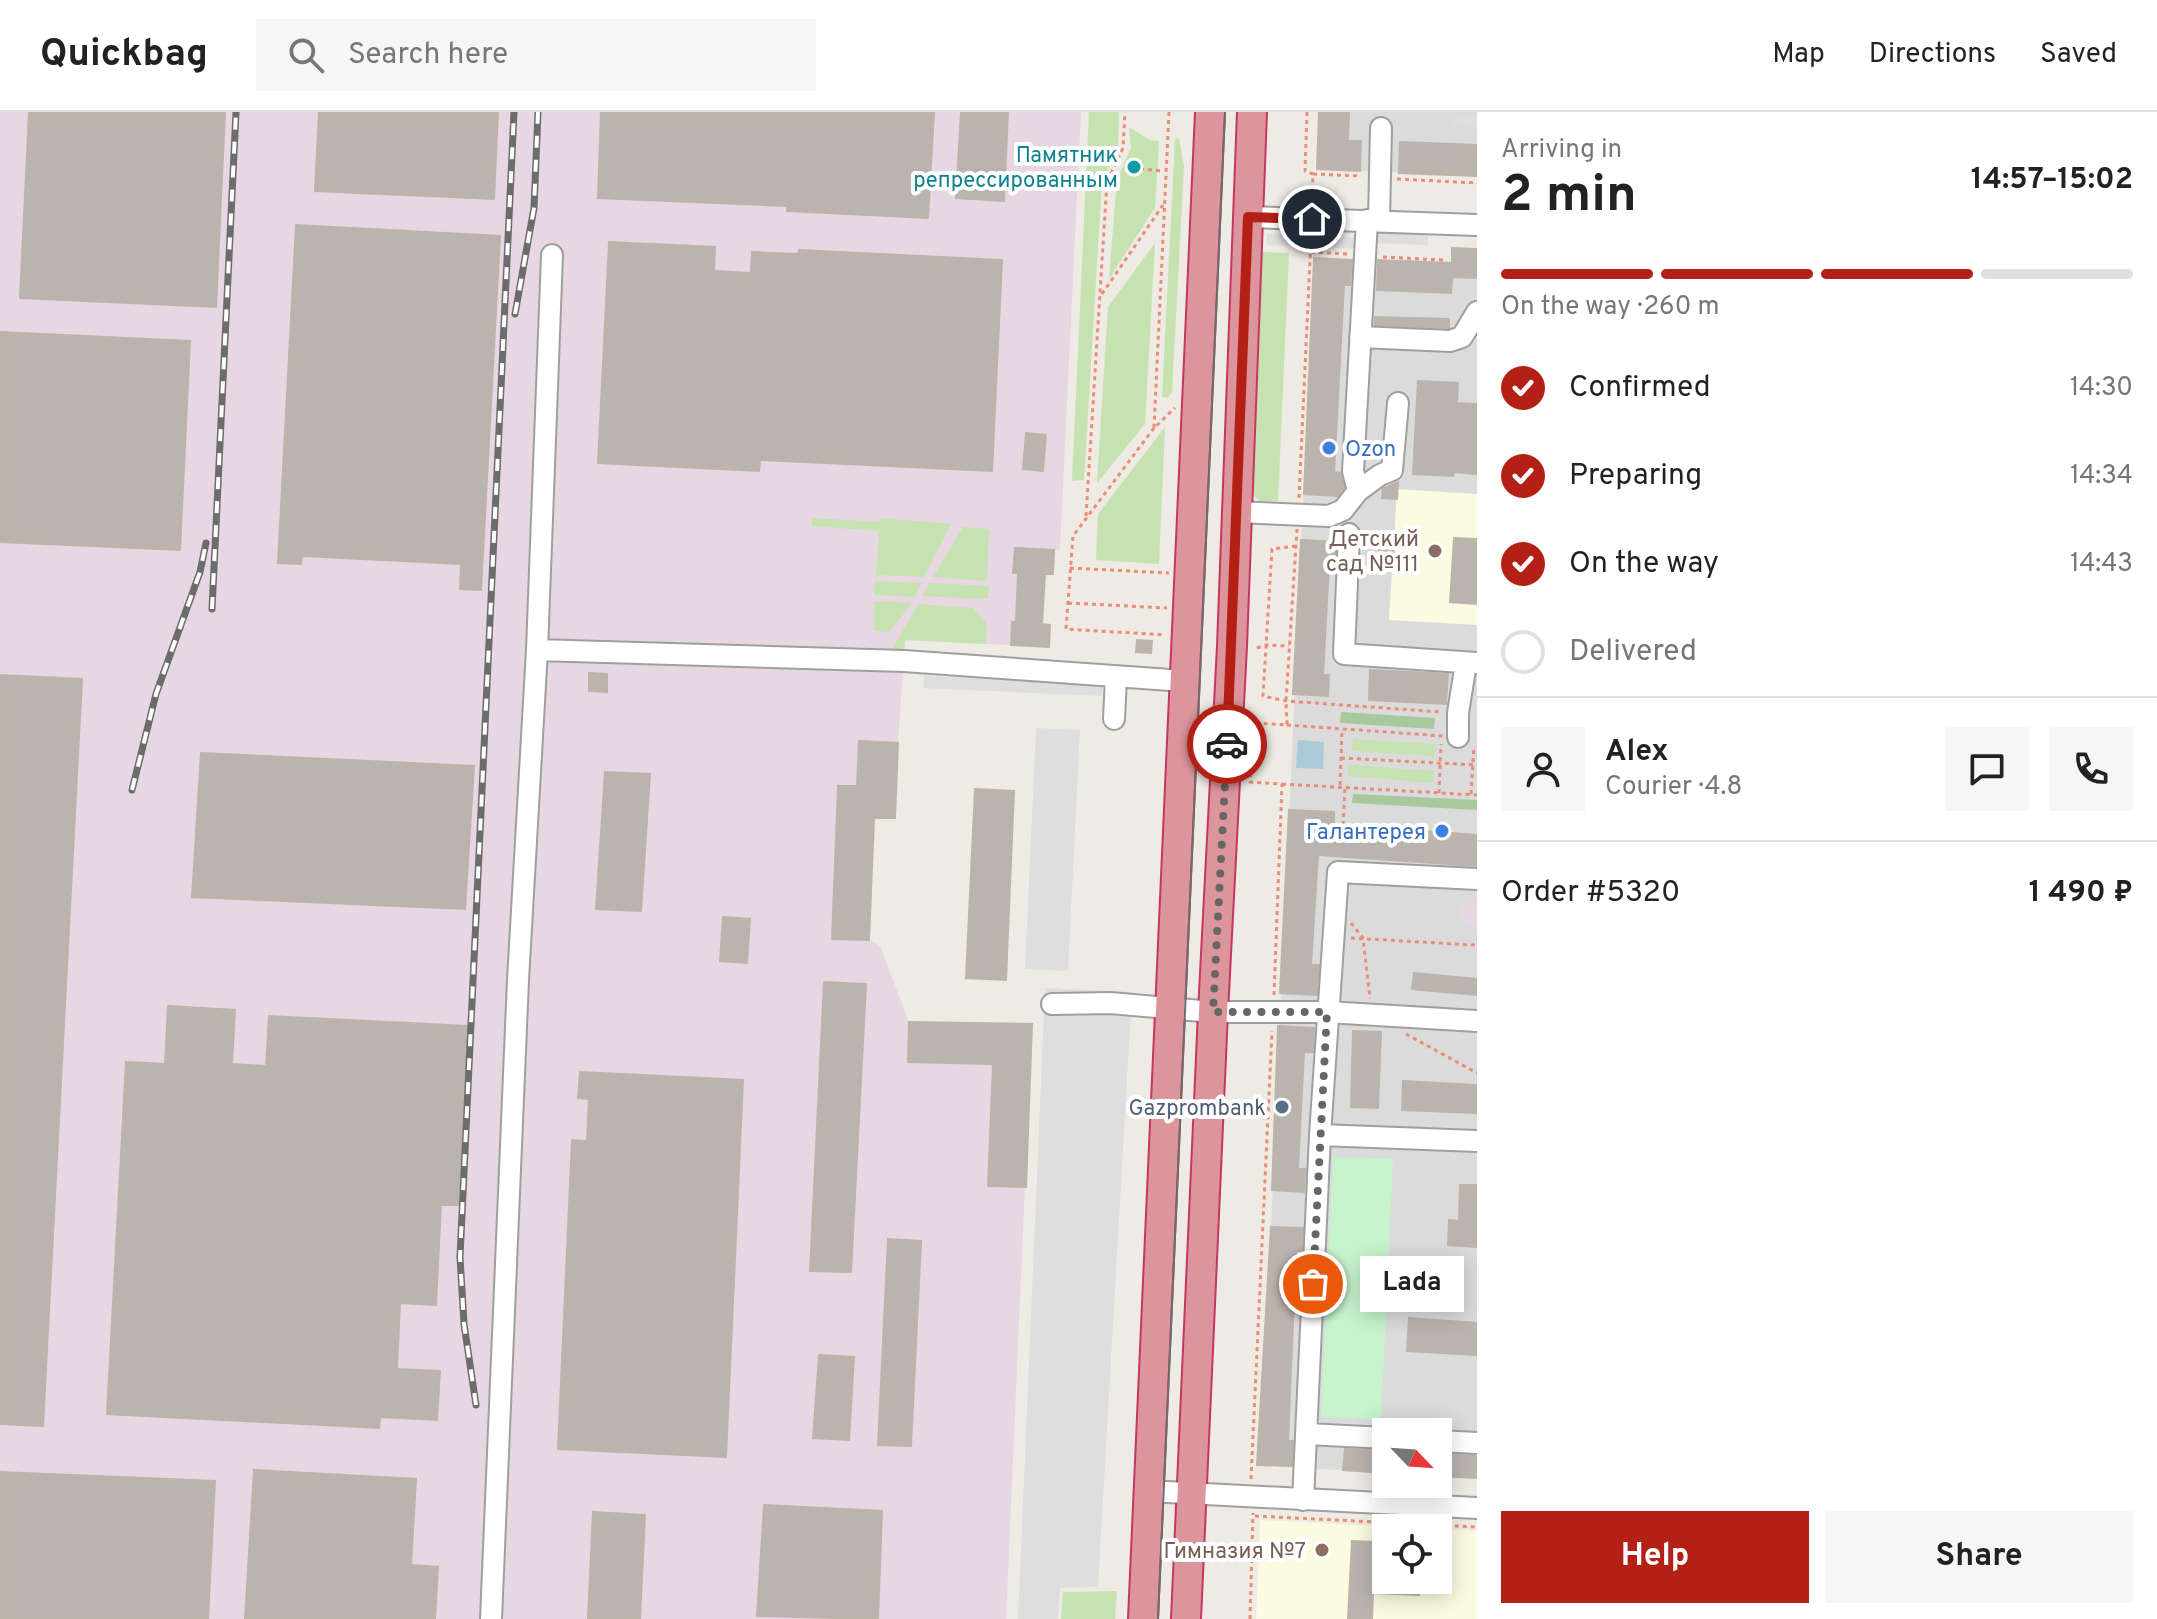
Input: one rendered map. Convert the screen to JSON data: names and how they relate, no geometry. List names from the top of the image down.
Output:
{
  "places": [
    "Памятник репрессированным",
    "Ozon",
    "Детский сад №111",
    "Галантерея",
    "Gazprombank",
    "Lada",
    "Гимназия №7"
  ],
  "north": "bottom right",
  "page": {
    "header": "Quickbag",
    "search": "Search here",
    "nav": ["Map", "Directions", "Saved"],
    "heading": ["2 min", "Arriving in", "14:57–15:02"],
    "panel": [
      "Alex",
      "Courier · 4.8",
      "Order #5320",
      "1 490 ₽"
    ],
    "bar": "On the way · 260 m",
    "list": [
      ["Confirmed", "14:30"],
      ["Preparing", "14:34"],
      ["On the way", "14:43"],
      "Delivered"
    ],
    "bubble": "Lada",
    "buttons": ["Help", "Share"]
  }
}
